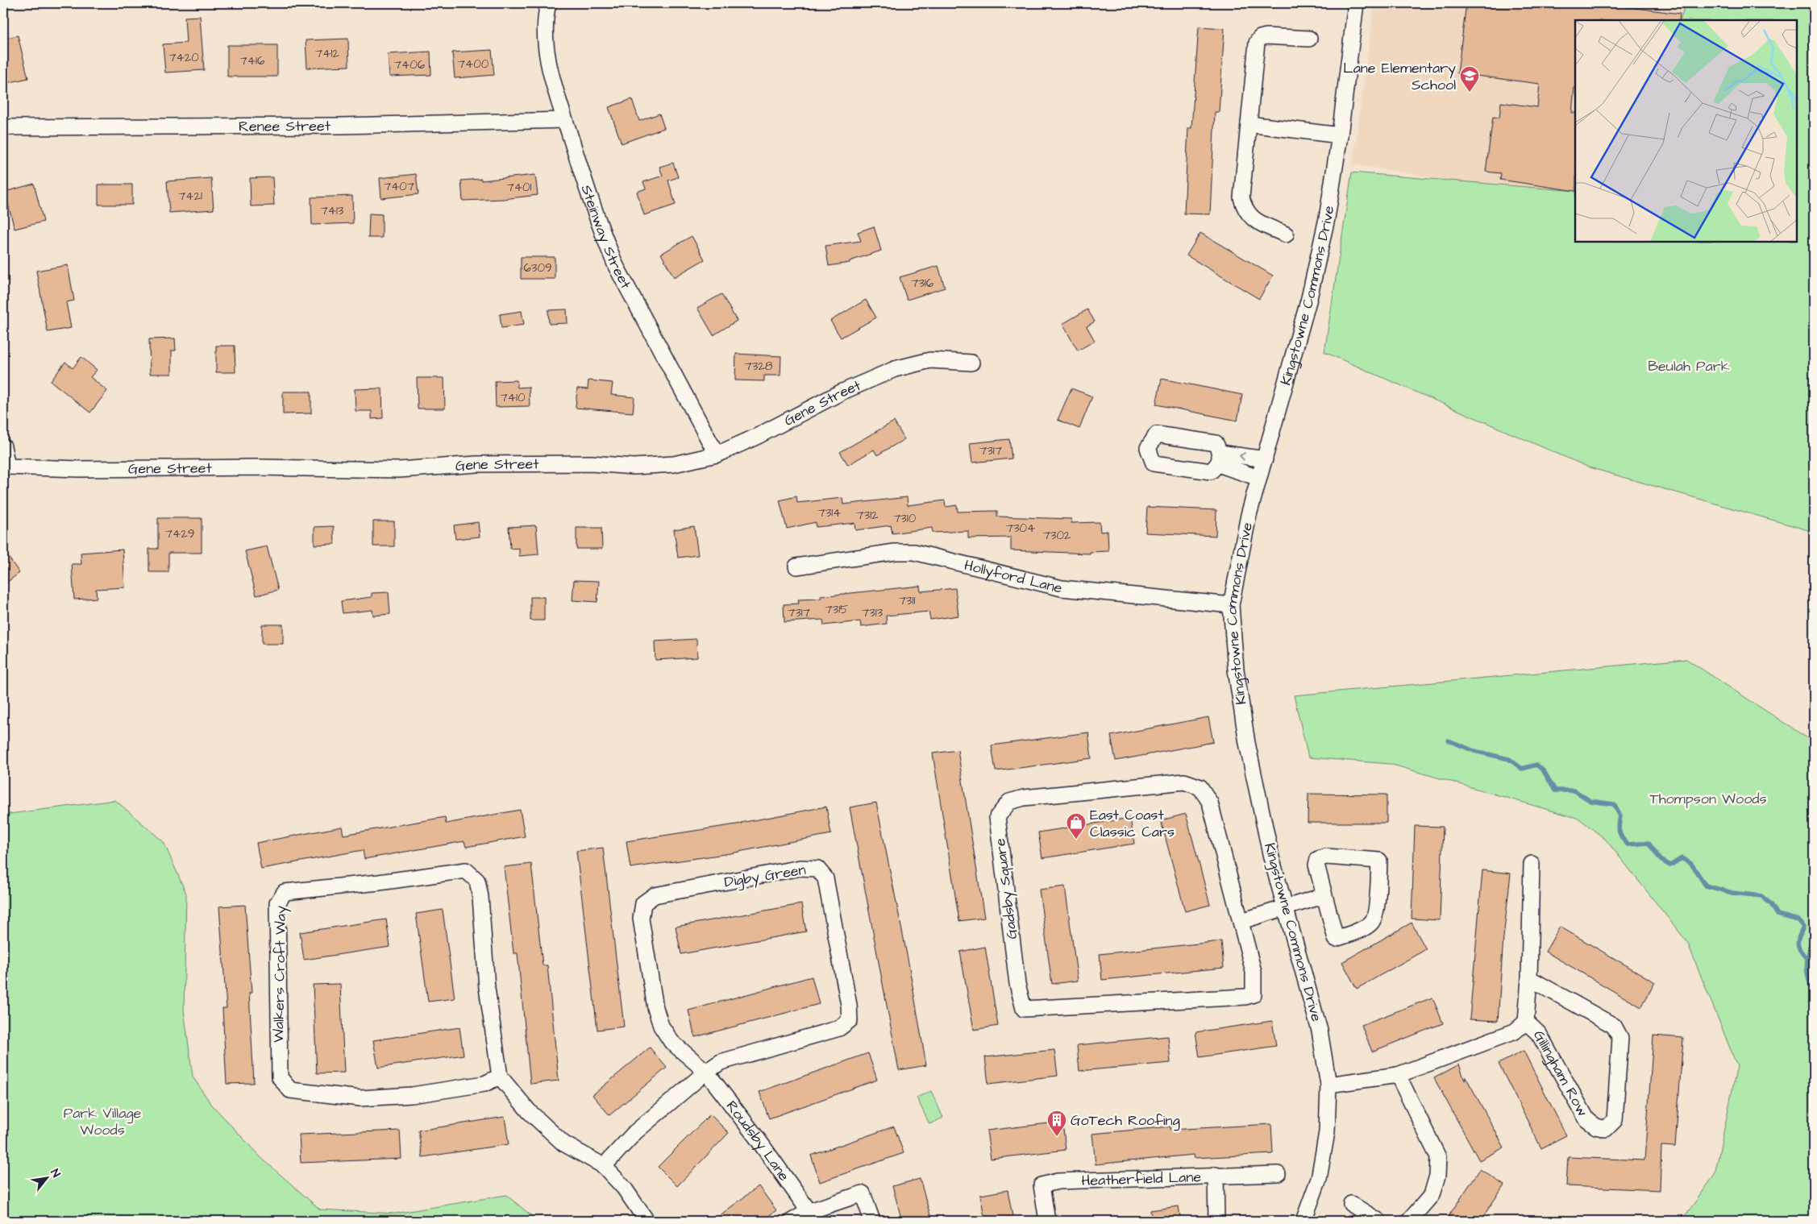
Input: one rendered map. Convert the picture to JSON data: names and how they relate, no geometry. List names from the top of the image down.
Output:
{
  "streets": {
    "street": [
      "Renee Street",
      "Steinway Street",
      "Kingstowne Commons Drive",
      "Gene Street",
      "Hollyford Lane",
      "Digby Green",
      "Gadsby Square",
      "Walkers Croft Way",
      "Gillingham Row",
      "Roudsby Lane",
      "Heatherfield Lane"
    ]
  },
  "crossings": [
    ["Renee Street", "Steinway Street"],
    ["Steinway Street", "Gene Street"],
    ["Kingstowne Commons Drive", "Hollyford Lane"],
    ["Kingstowne Commons Drive", "Gillingham Row"],
    ["Digby Green", "Roudsby Lane"]
  ],
  "parks": ["Beulah Park", "Thompson Woods", "Park Village Woods"],
  "places": {
    "school or university": ["Lane Elementary School"],
    "shop": ["East Coast Classic Cars"],
    "building": ["GoTech Roofing"]
  },
  "house_numbers": [
    "7412",
    "7420",
    "7416",
    "7400",
    "7406",
    "7407",
    "7401",
    "7421",
    "7413",
    "6309",
    "7316",
    "7328",
    "7410",
    "7317",
    "7314",
    "7312",
    "7310",
    "7304",
    "7429",
    "7302",
    "7311",
    "7315",
    "7317",
    "7313"
  ],
  "north": "top right"
}
